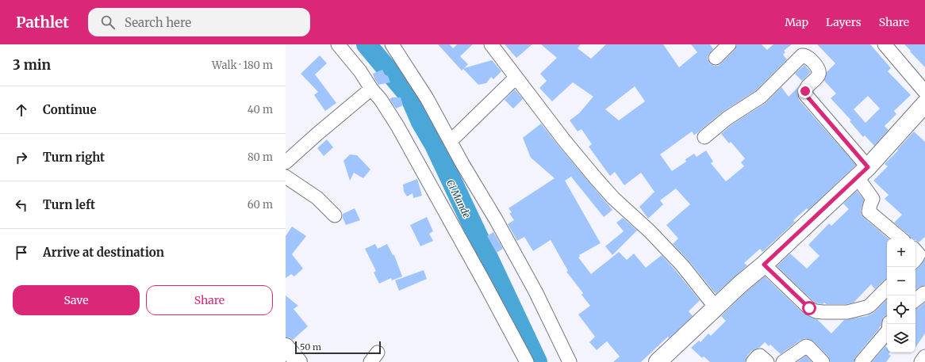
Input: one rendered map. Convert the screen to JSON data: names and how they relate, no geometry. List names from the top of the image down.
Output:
{
  "water": ["Ci Mande"],
  "scale_bar": "50 m",
  "page": {
    "header": "Pathlet",
    "search": "Search here",
    "nav": ["Map", "Layers", "Share"],
    "heading": ["3 min", "Walk · 180 m"],
    "list": [
      ["Continue", "40 m"],
      ["Turn right", "80 m"],
      ["Turn left", "60 m"],
      "Arrive at destination"
    ],
    "map_buttons": ["+", "−"],
    "buttons": ["Save", "Share"],
    "scale": "50 m"
  }
}
